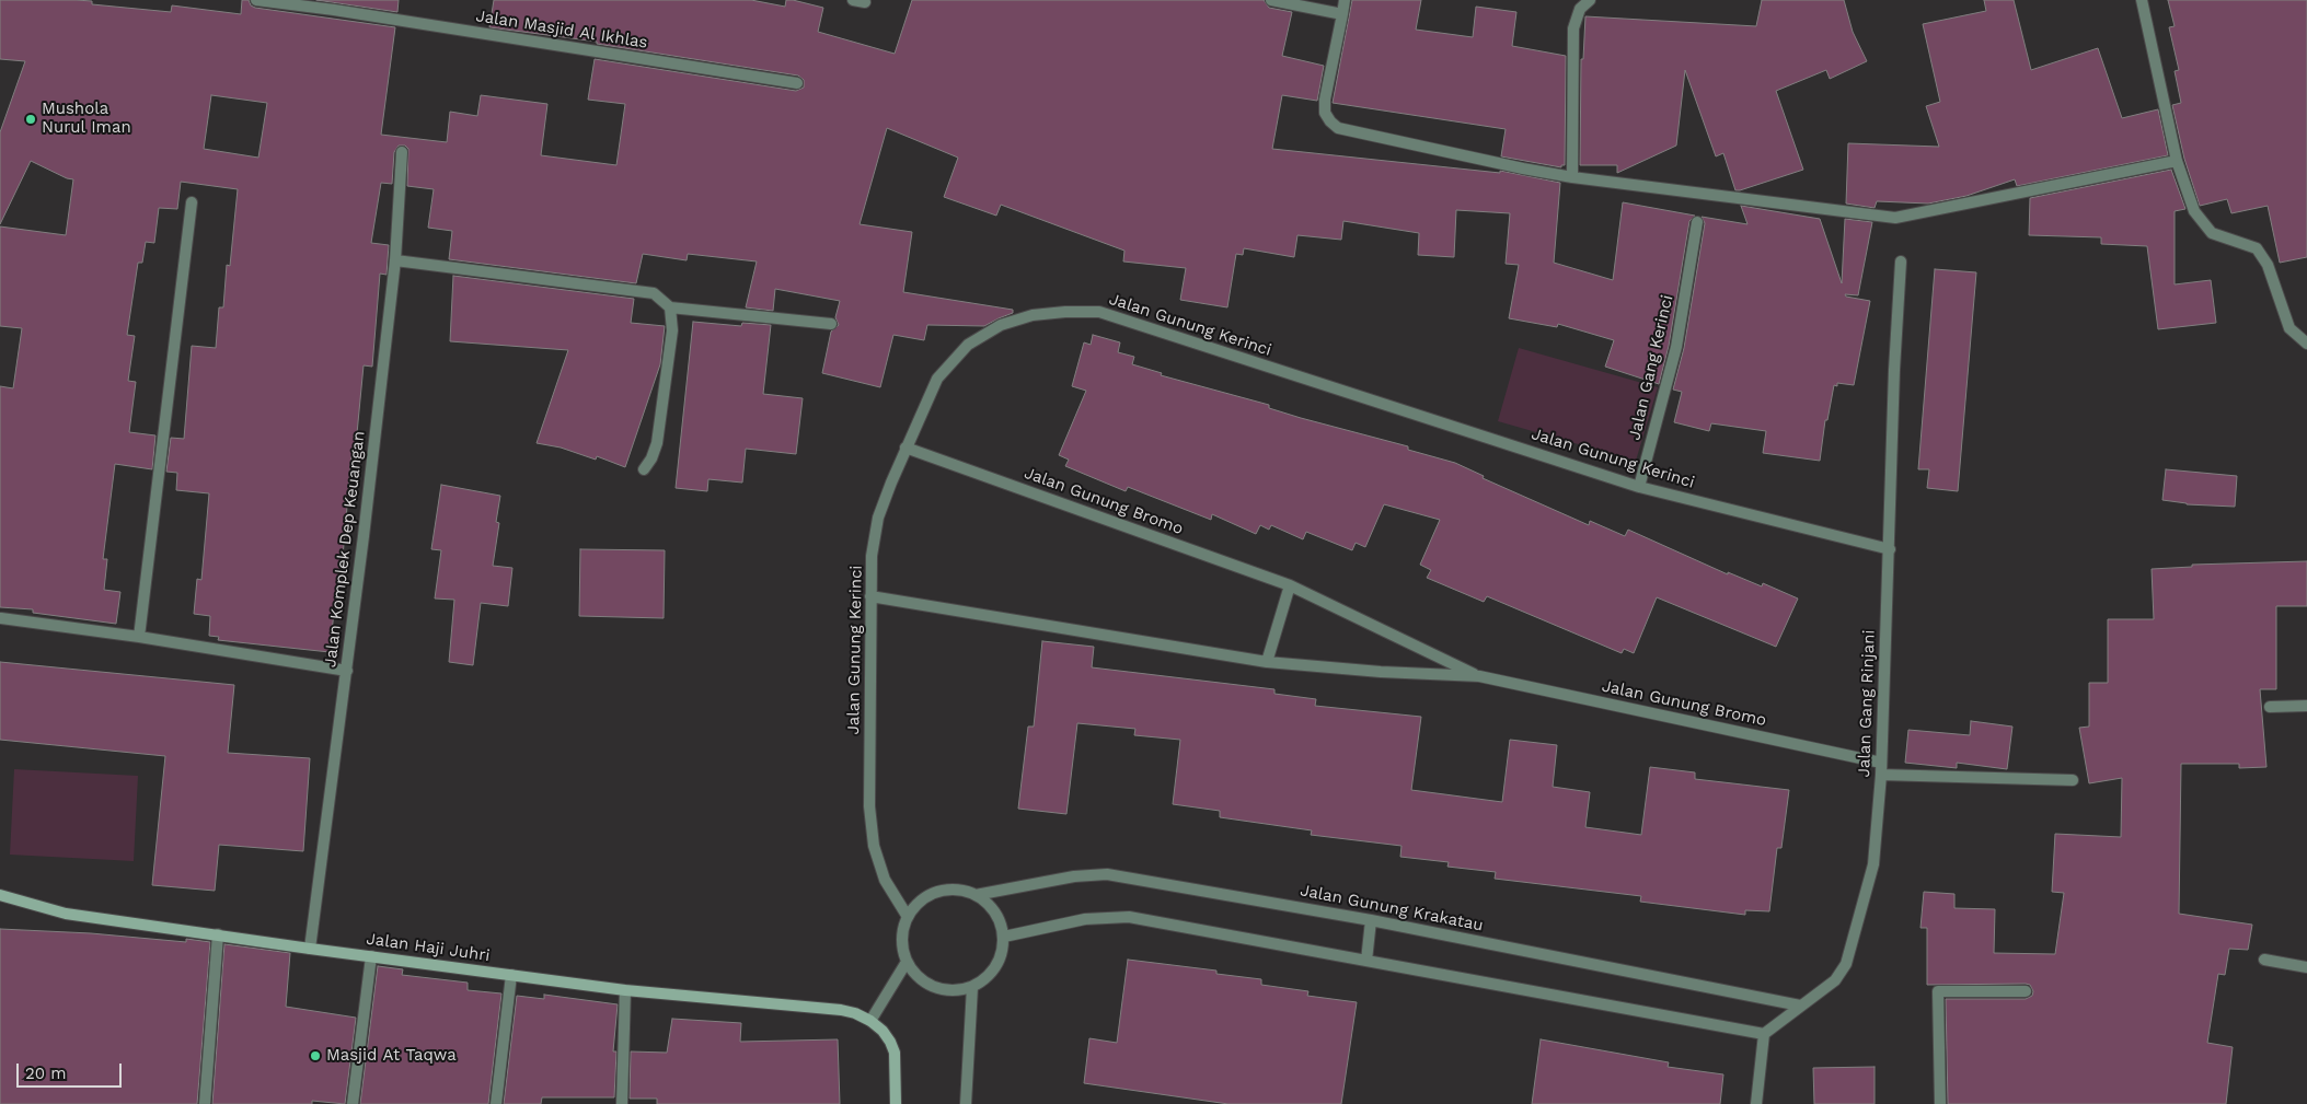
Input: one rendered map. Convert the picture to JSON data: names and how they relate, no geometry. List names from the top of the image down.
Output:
{
  "streets": {
    "street": [
      "Jalan Masjid Al Ikhlas",
      "Jalan Gunung Kerinci",
      "Jalan Gang Kerinci",
      "Jalan Gunung Bromo",
      "Jalan Komplek Dep Keuangan",
      "Jalan Gang Rinjani",
      "Jalan Gunung Krakatau",
      "Jalan Haji Juhri"
    ]
  },
  "crossings": [
    ["Jalan Gunung Kerinci", "Jalan Gang Kerinci"],
    ["Jalan Gunung Kerinci", "Jalan Gunung Bromo"],
    ["Jalan Gunung Kerinci", "Jalan Gang Rinjani"],
    ["Jalan Gunung Kerinci", "Jalan Gunung Krakatau"],
    ["Jalan Gunung Bromo", "Jalan Gang Rinjani"],
    ["Jalan Komplek Dep Keuangan", "Jalan Haji Juhri"],
    ["Jalan Gang Rinjani", "Jalan Gunung Krakatau"]
  ],
  "places": ["Mushola Nurul Iman", "Masjid At Taqwa"],
  "scale_bar": "20 m"
}
